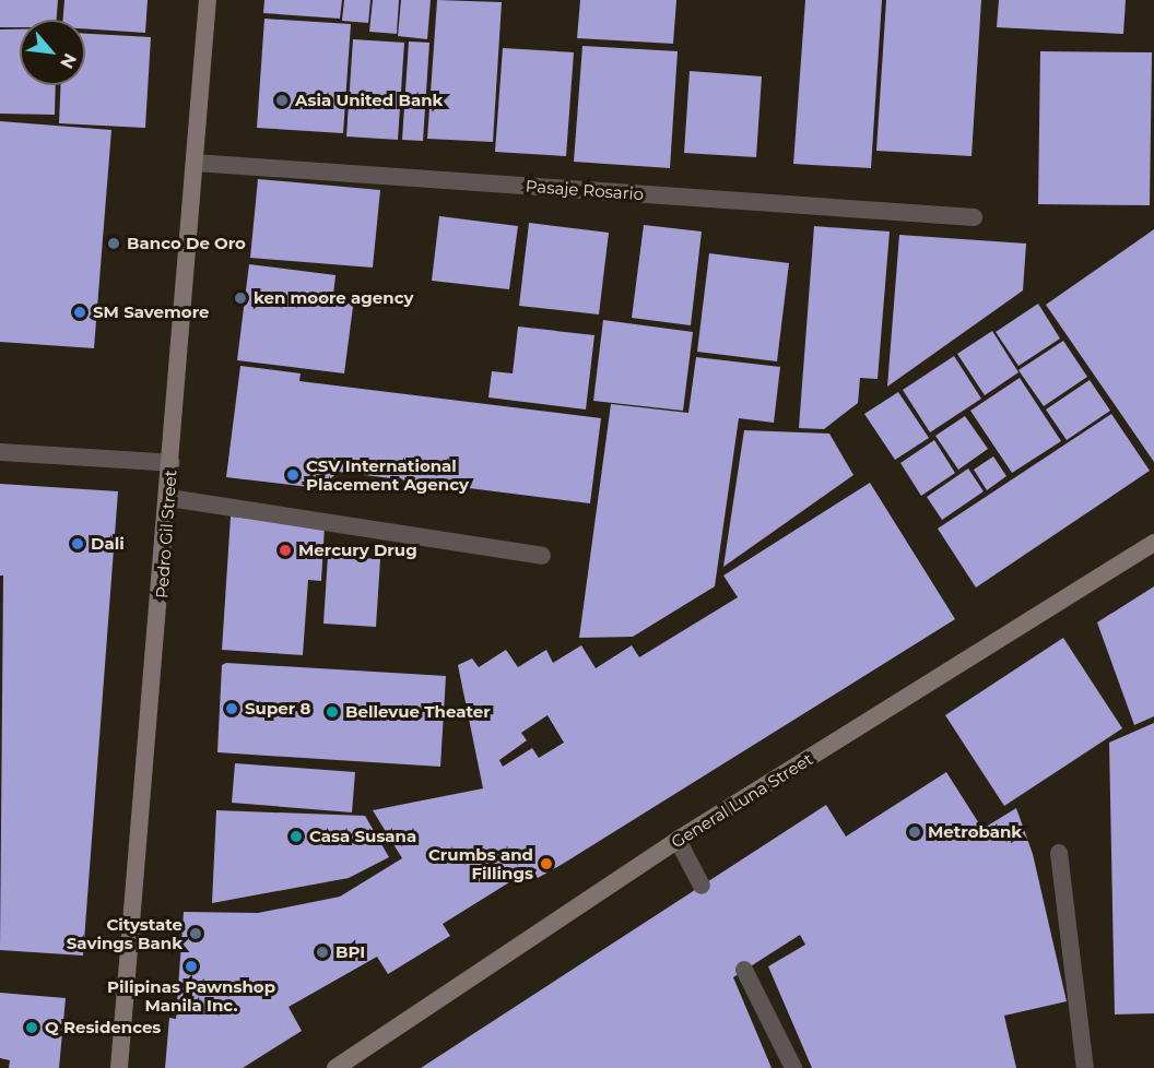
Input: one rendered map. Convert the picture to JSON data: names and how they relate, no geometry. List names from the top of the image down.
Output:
{
  "streets": {
    "main road": ["Pedro Gil Street", "General Luna Street"],
    "street": ["Pasaje Rosario"]
  },
  "crossings": [
    ["Pasaje Rosario", "Pedro Gil Street"]
  ],
  "places": [
    "Asia United Bank",
    "Banco De Oro",
    "ken moore agency",
    "SM Savemore",
    "CSV International Placement Agency",
    "Dali",
    "Mercury Drug",
    "Super 8",
    "Bellevue Theater",
    "Metrobank",
    "Casa Susana",
    "Crumbs and Fillings",
    "Citystate Savings Bank",
    "BPI",
    "Pilipinas Pawnshop Manila Inc.",
    "Q Residences"
  ],
  "north": "bottom right"
}
